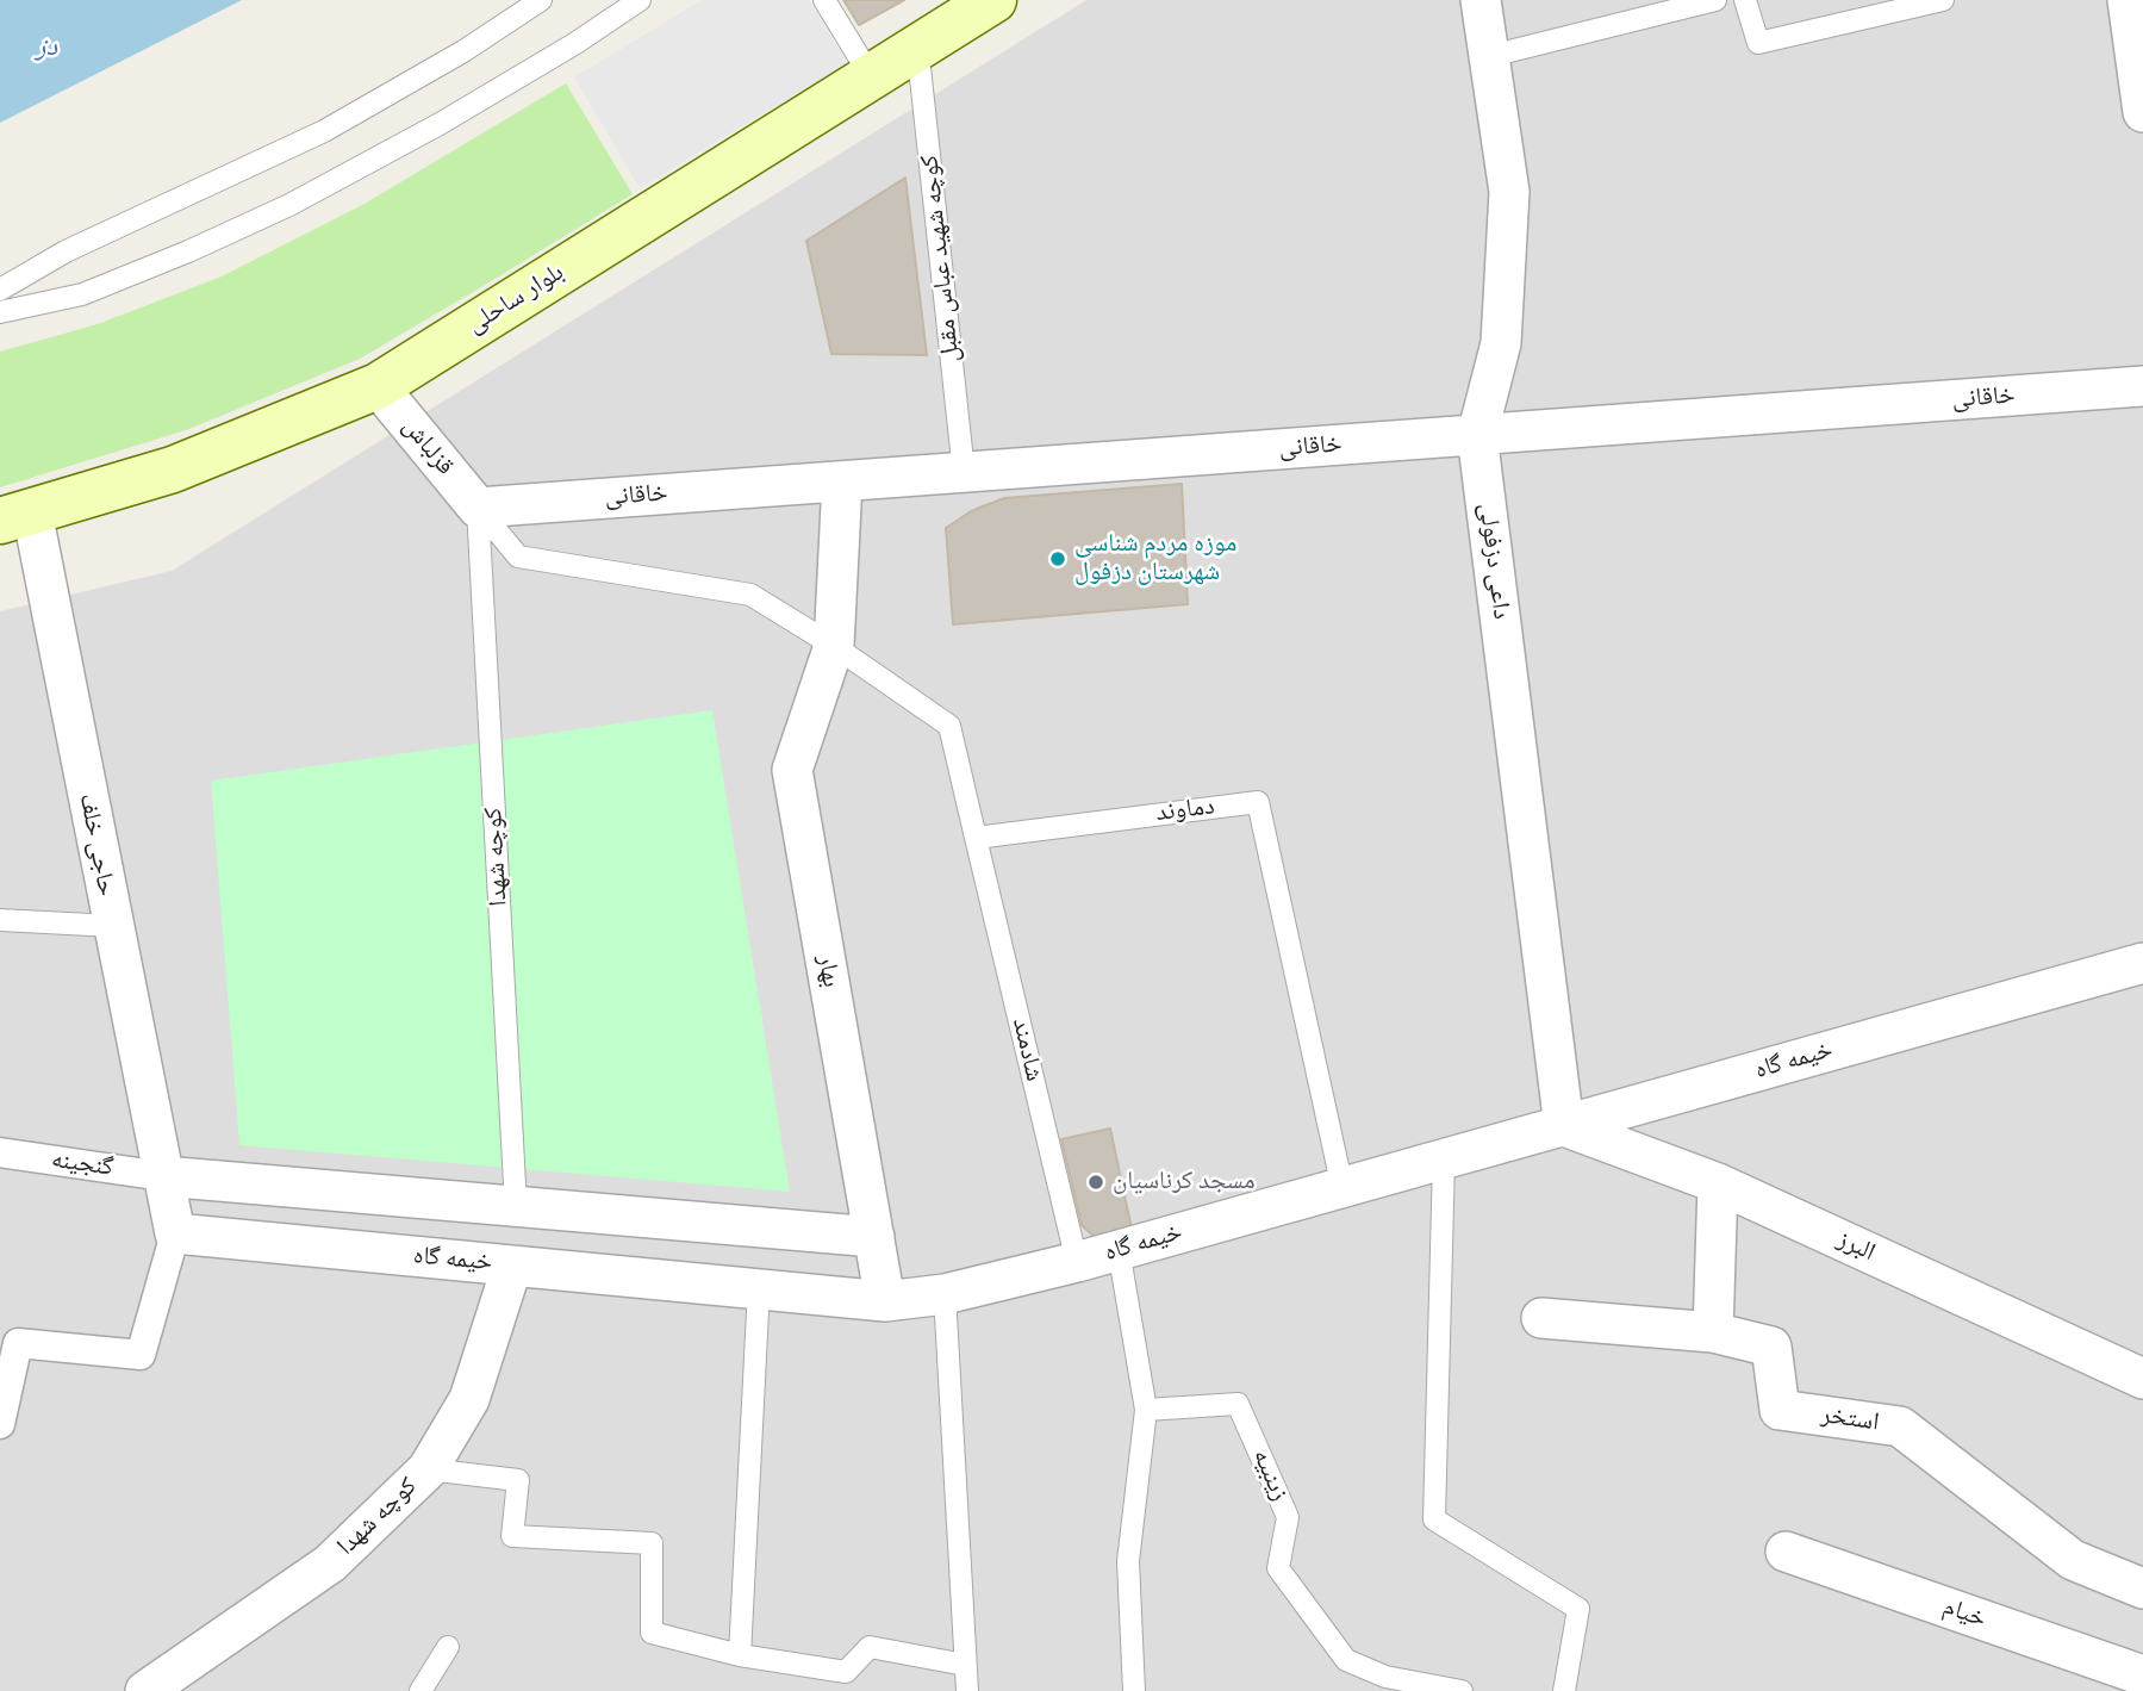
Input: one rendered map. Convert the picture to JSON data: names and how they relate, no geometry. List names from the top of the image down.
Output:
{
  "streets": {
    "main road": ["بلوار ساحلی"],
    "street": [
      "خاقانی",
      "قزلباش",
      "داعی دزفولی",
      "حاجی خلف",
      "کوچه شهدا",
      "بهار",
      "خیمه گاه",
      "گنجینه",
      "البرز",
      "استخر",
      "خیام"
    ],
    "lane": [
      "کوچه شهید عباس مقبل",
      "دماوند",
      "شادمند",
      "زینبیه"
    ]
  },
  "crossings": [
    ["کوچه شهید عباس مقبل", "بلوار ساحلی"],
    ["کوچه شهید عباس مقبل", "خاقانی"],
    ["بلوار ساحلی", "قزلباش"],
    ["بلوار ساحلی", "حاجی خلف"],
    ["خاقانی", "قزلباش"],
    ["خاقانی", "داعی دزفولی"],
    ["خاقانی", "کوچه شهدا"],
    ["خاقانی", "بهار"],
    ["قزلباش", "کوچه شهدا"],
    ["داعی دزفولی", "خیمه گاه"],
    ["داعی دزفولی", "البرز"],
    ["دماوند", "شادمند"],
    ["دماوند", "خیمه گاه"],
    ["حاجی خلف", "گنجینه"],
    ["کوچه شهدا", "خیمه گاه"],
    ["بهار", "خیمه گاه"],
    ["شادمند", "خیمه گاه"],
    ["خیمه گاه", "البرز"]
  ],
  "water": ["دز"],
  "places": ["موزه مردم شناسی شهرستان دزفول", "مسجد کرناسیان"]
}
